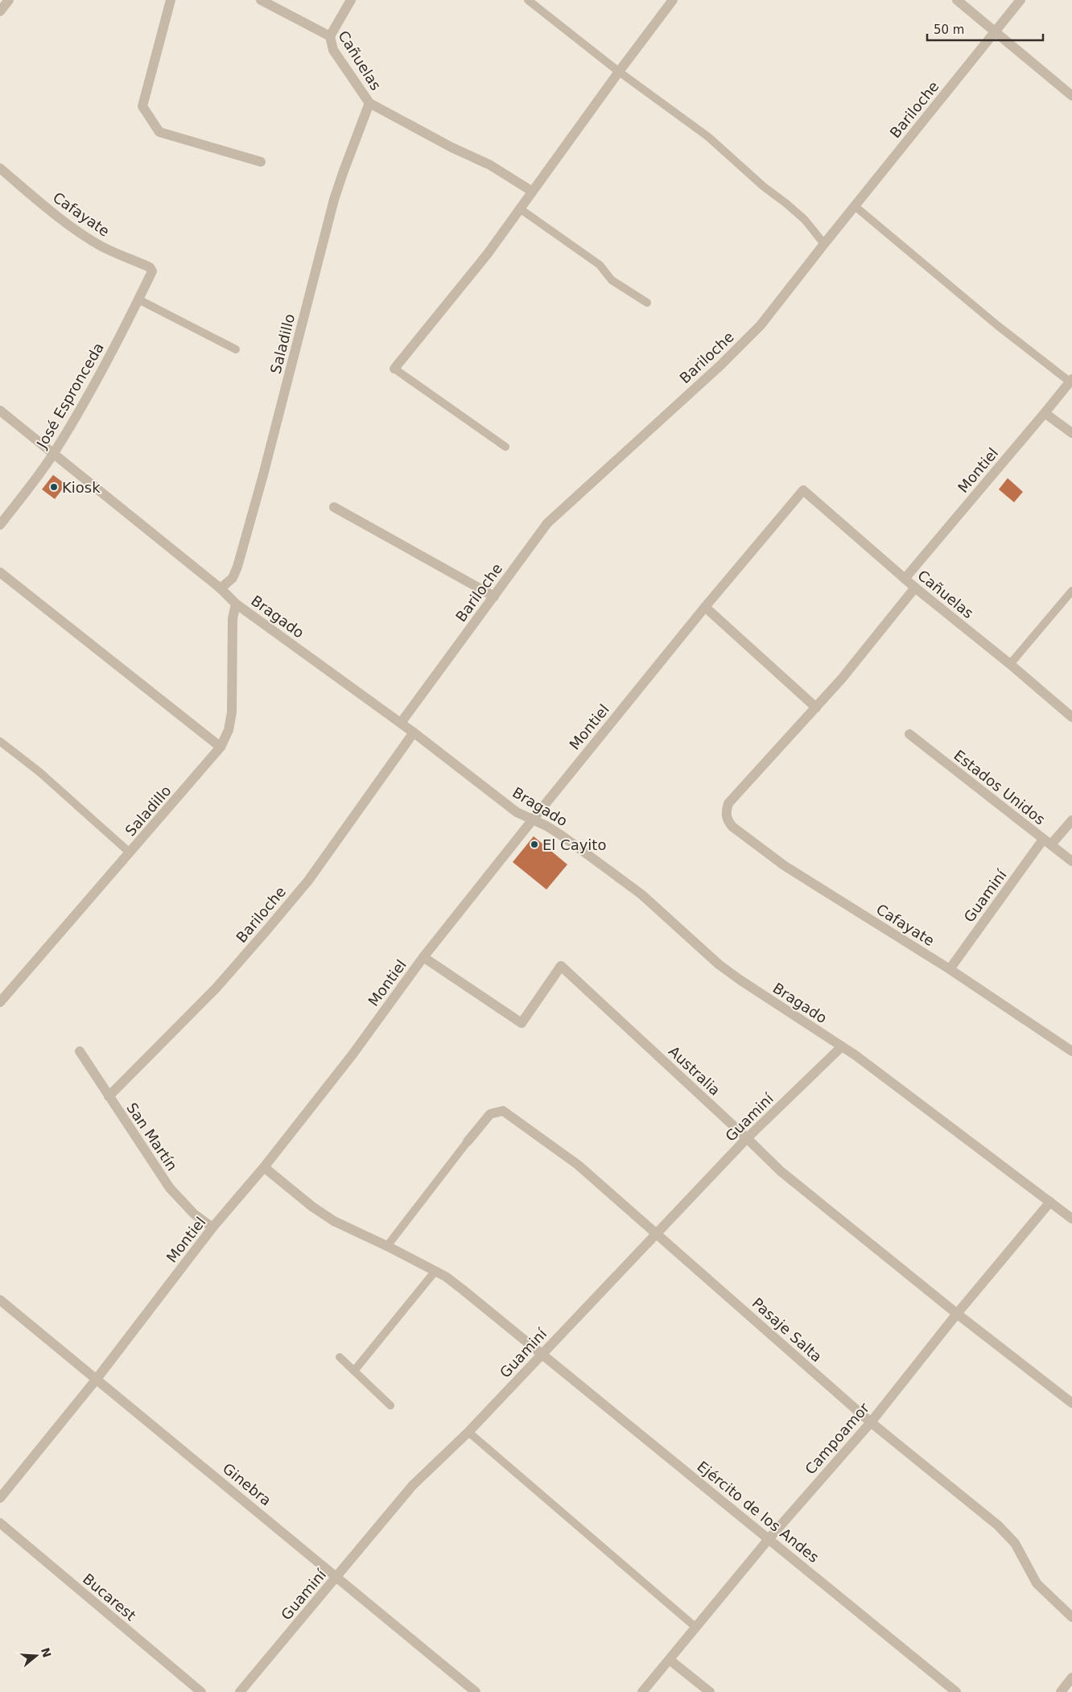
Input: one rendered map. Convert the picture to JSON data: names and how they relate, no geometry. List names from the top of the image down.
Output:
{
  "streets": {
    "street": [
      "Cañuelas",
      "Bariloche",
      "Cafayate",
      "Saladillo",
      "José Espronceda",
      "Montiel",
      "Bragado",
      "Estados Unidos",
      "Guaminí",
      "Australia",
      "San Martín",
      "Pasaje Salta",
      "Campoamor",
      "Ginebra",
      "Ejército de los Andes",
      "Bucarest"
    ]
  },
  "crossings": [
    ["Cañuelas", "Saladillo"],
    ["Cañuelas", "Montiel"],
    ["Bariloche", "Bragado"],
    ["Bariloche", "San Martín"],
    ["Cafayate", "José Espronceda"],
    ["Cafayate", "Guaminí"],
    ["Saladillo", "Bragado"],
    ["José Espronceda", "Bragado"],
    ["Montiel", "Bragado"],
    ["Montiel", "Australia"],
    ["Montiel", "San Martín"],
    ["Montiel", "Ginebra"],
    ["Montiel", "Ejército de los Andes"],
    ["Bragado", "Guaminí"],
    ["Bragado", "Campoamor"],
    ["Estados Unidos", "Guaminí"],
    ["Guaminí", "Australia"],
    ["Guaminí", "Pasaje Salta"],
    ["Guaminí", "Ginebra"],
    ["Guaminí", "Ejército de los Andes"],
    ["Australia", "Campoamor"],
    ["Pasaje Salta", "Campoamor"],
    ["Campoamor", "Ejército de los Andes"]
  ],
  "places": ["Kiosk", "El Cayito"],
  "scale_bar": "50 m",
  "north": "right"
}
